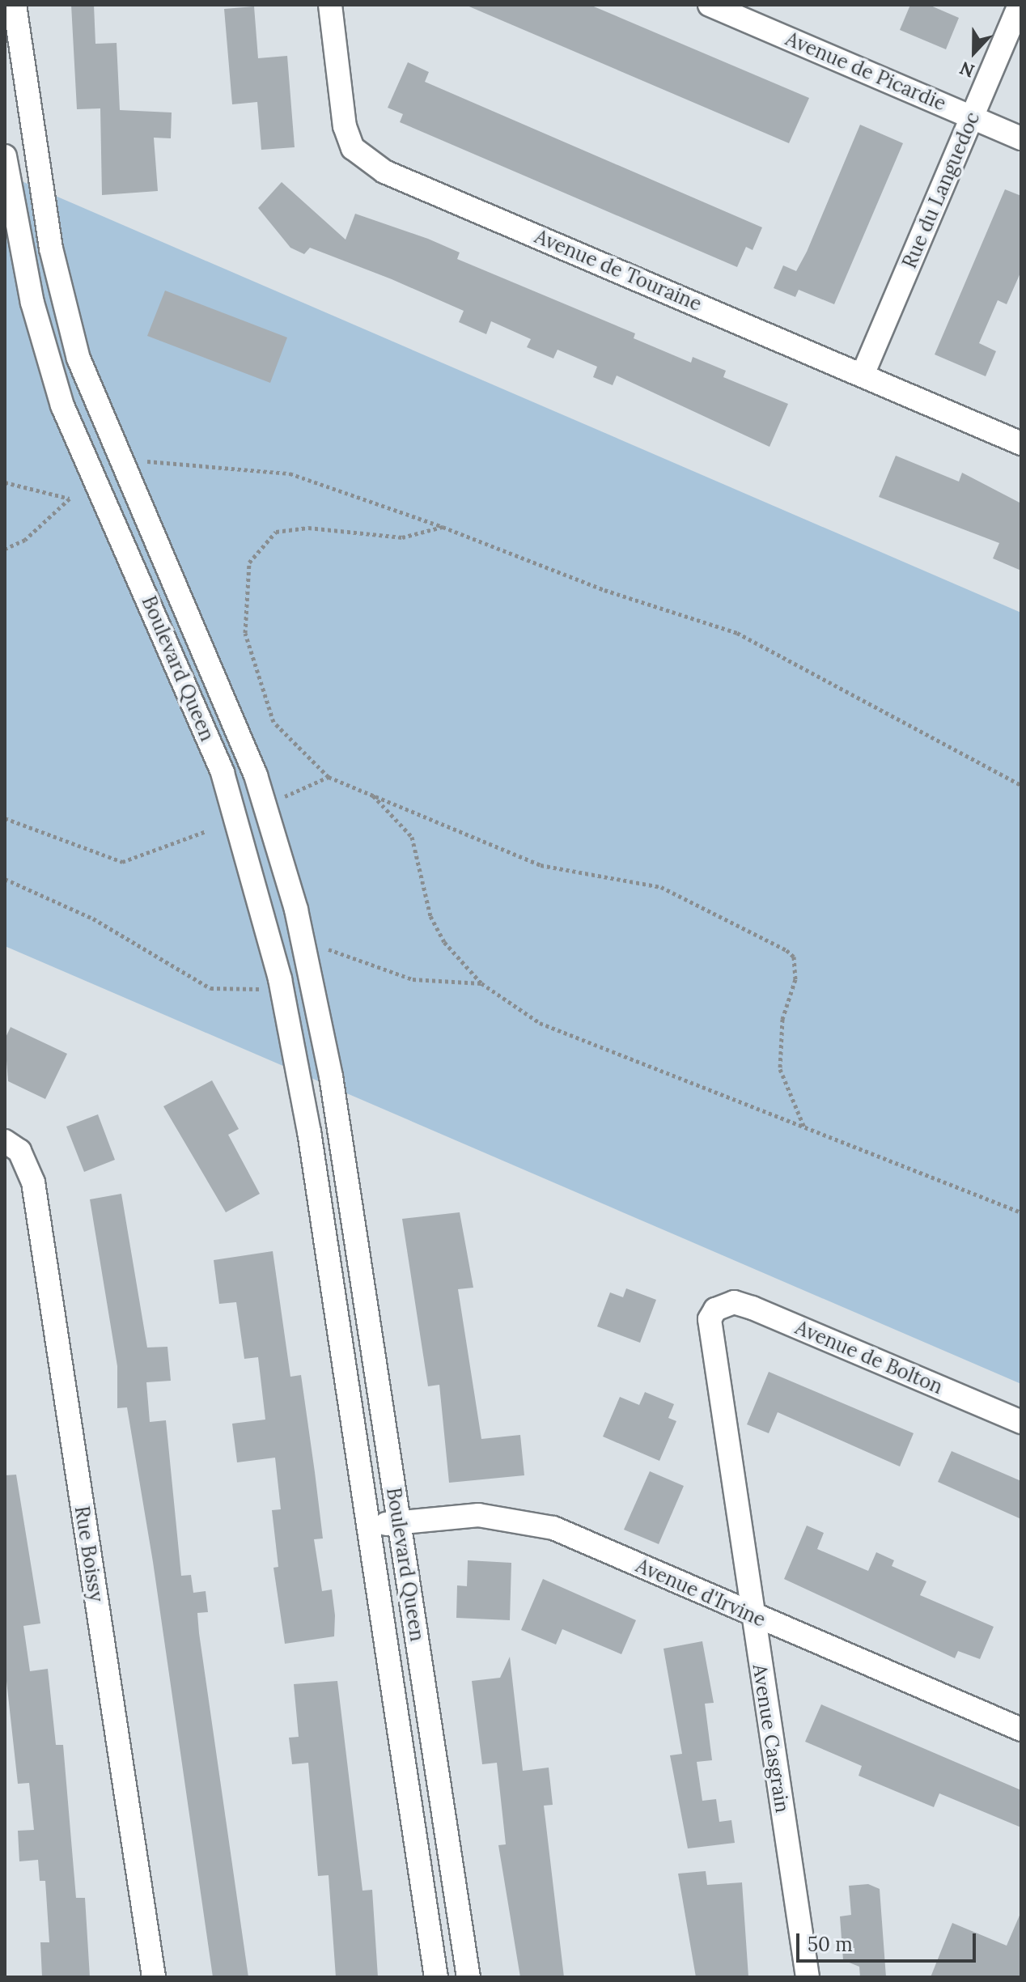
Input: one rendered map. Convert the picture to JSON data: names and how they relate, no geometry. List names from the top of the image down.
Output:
{
  "streets": {
    "street": [
      "Avenue de Picardie",
      "Rue du Languedoc",
      "Avenue de Touraine",
      "Boulevard Queen",
      "Avenue de Bolton",
      "Rue Boissy",
      "Avenue d'Irvine",
      "Avenue Casgrain"
    ]
  },
  "crossings": [
    ["Avenue de Picardie", "Rue du Languedoc"],
    ["Rue du Languedoc", "Avenue de Touraine"],
    ["Boulevard Queen", "Avenue d'Irvine"],
    ["Avenue de Bolton", "Avenue Casgrain"],
    ["Avenue d'Irvine", "Avenue Casgrain"]
  ],
  "scale_bar": "50 m",
  "north": "bottom"
}
